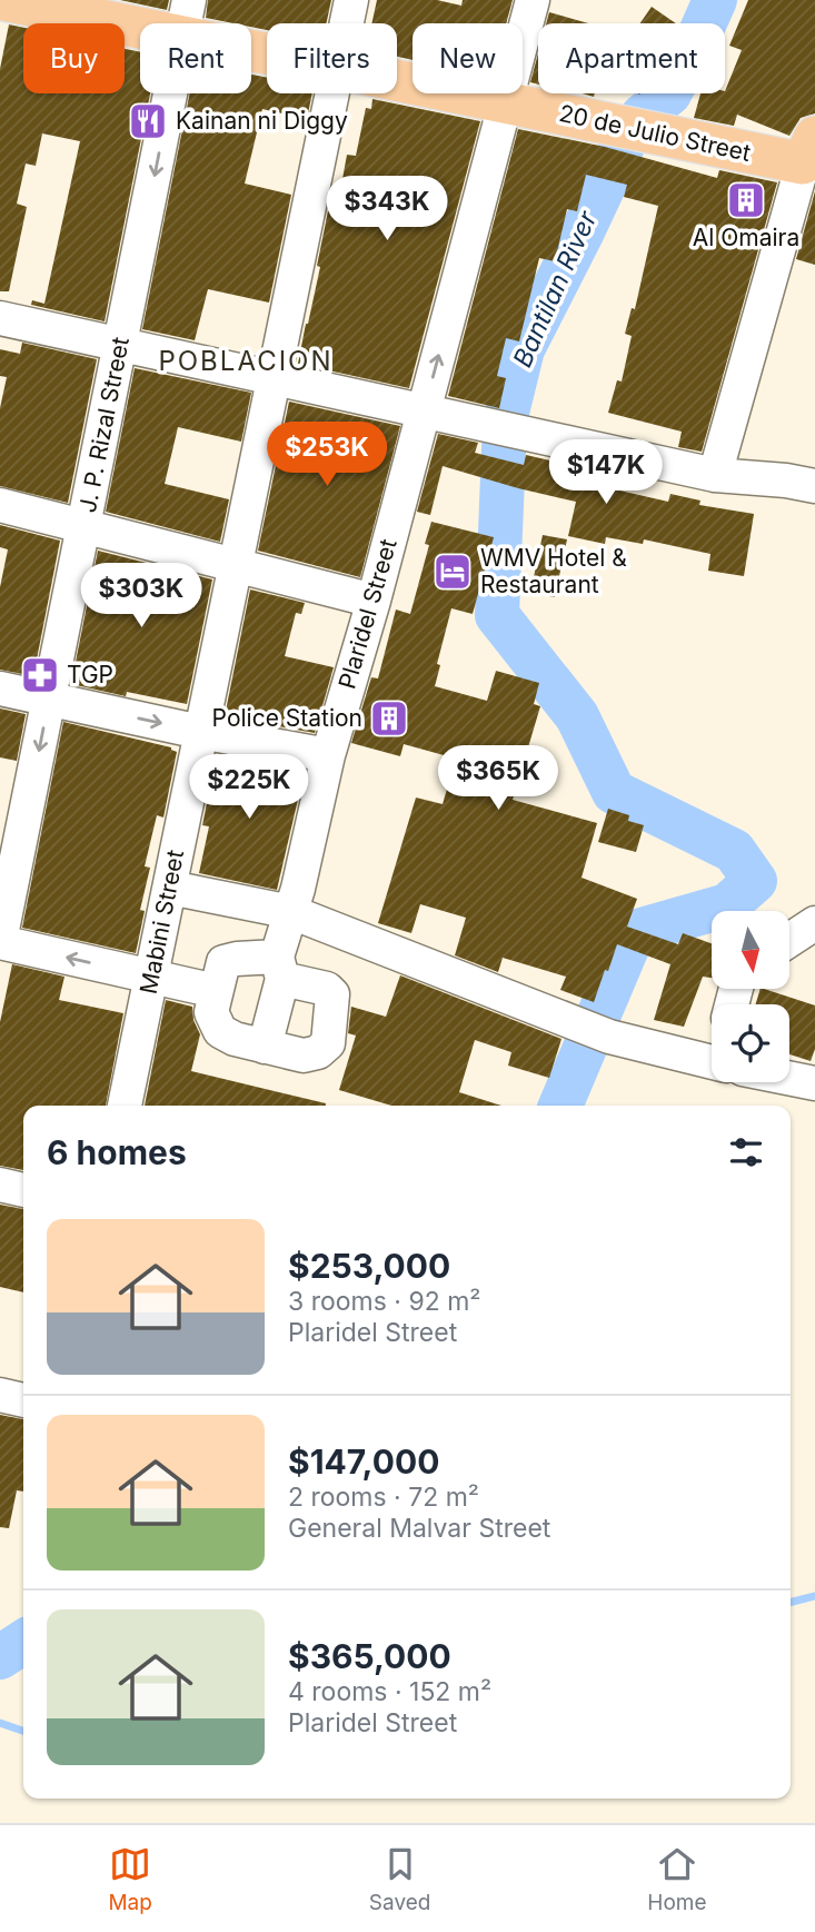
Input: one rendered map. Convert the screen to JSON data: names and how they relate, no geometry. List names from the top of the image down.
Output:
{
  "streets": {
    "main road": ["20 de Julio Street"],
    "street": ["J. P. Rizal Street", "Plaridel Street", "Mabini Street"]
  },
  "crossings": [
    ["20 de Julio Street", "J. P. Rizal Street"],
    ["20 de Julio Street", "Plaridel Street"]
  ],
  "one_way": ["J. P. Rizal Street"],
  "districts": ["POBLACION"],
  "water": ["Bantilan River"],
  "places": {
    "restaurant": ["Kainan ni Diggy"],
    "building": ["Al Omaira", "Police Station"],
    "hotel": ["WMV Hotel & Restaurant"],
    "pharmacy": ["TGP"]
  },
  "north": "bottom",
  "page": {
    "chip": [
      "Buy",
      "Rent",
      "Filters",
      "New",
      "Apartment"
    ],
    "price": [
      "$343K",
      "$253K",
      "$147K",
      "$303K",
      "$365K",
      "$225K"
    ],
    "heading": "6 homes",
    "list": [
      {
        "name": "$253,000",
        "note": "3 rooms · 92 m² · Plaridel Street"
      },
      {
        "name": "$147,000",
        "note": "2 rooms · 72 m² · General Malvar Street"
      },
      {
        "name": "$365,000",
        "note": "4 rooms · 152 m² · Plaridel Street"
      }
    ],
    "tabs": ["Map", "Saved", "Home"]
  }
}
